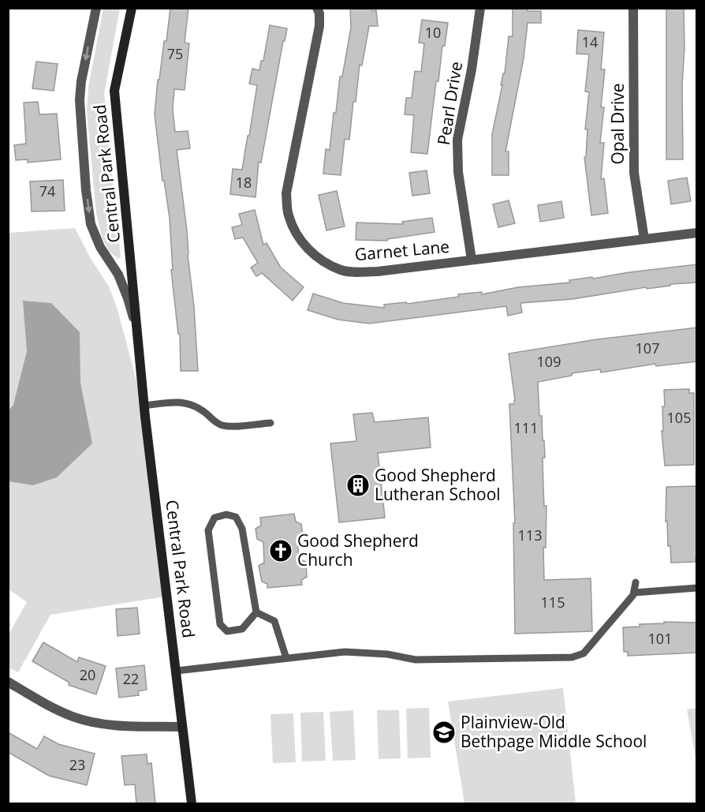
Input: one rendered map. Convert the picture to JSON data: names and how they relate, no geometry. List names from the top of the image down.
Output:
{
  "streets": {
    "street": [
      "Pearl Drive",
      "Opal Drive",
      "Central Park Road",
      "Garnet Lane"
    ]
  },
  "crossings": [
    ["Pearl Drive", "Garnet Lane"],
    ["Opal Drive", "Garnet Lane"]
  ],
  "places": {
    "building": ["Good Shepherd Lutheran School"],
    "church": ["Good Shepherd Church"],
    "school or university": ["Plainview-Old Bethpage Middle School"]
  },
  "house_numbers": [
    "10",
    "14",
    "75",
    "18",
    "74",
    "107",
    "109",
    "105",
    "111",
    "113",
    "115",
    "101",
    "20",
    "22",
    "23"
  ]
}
